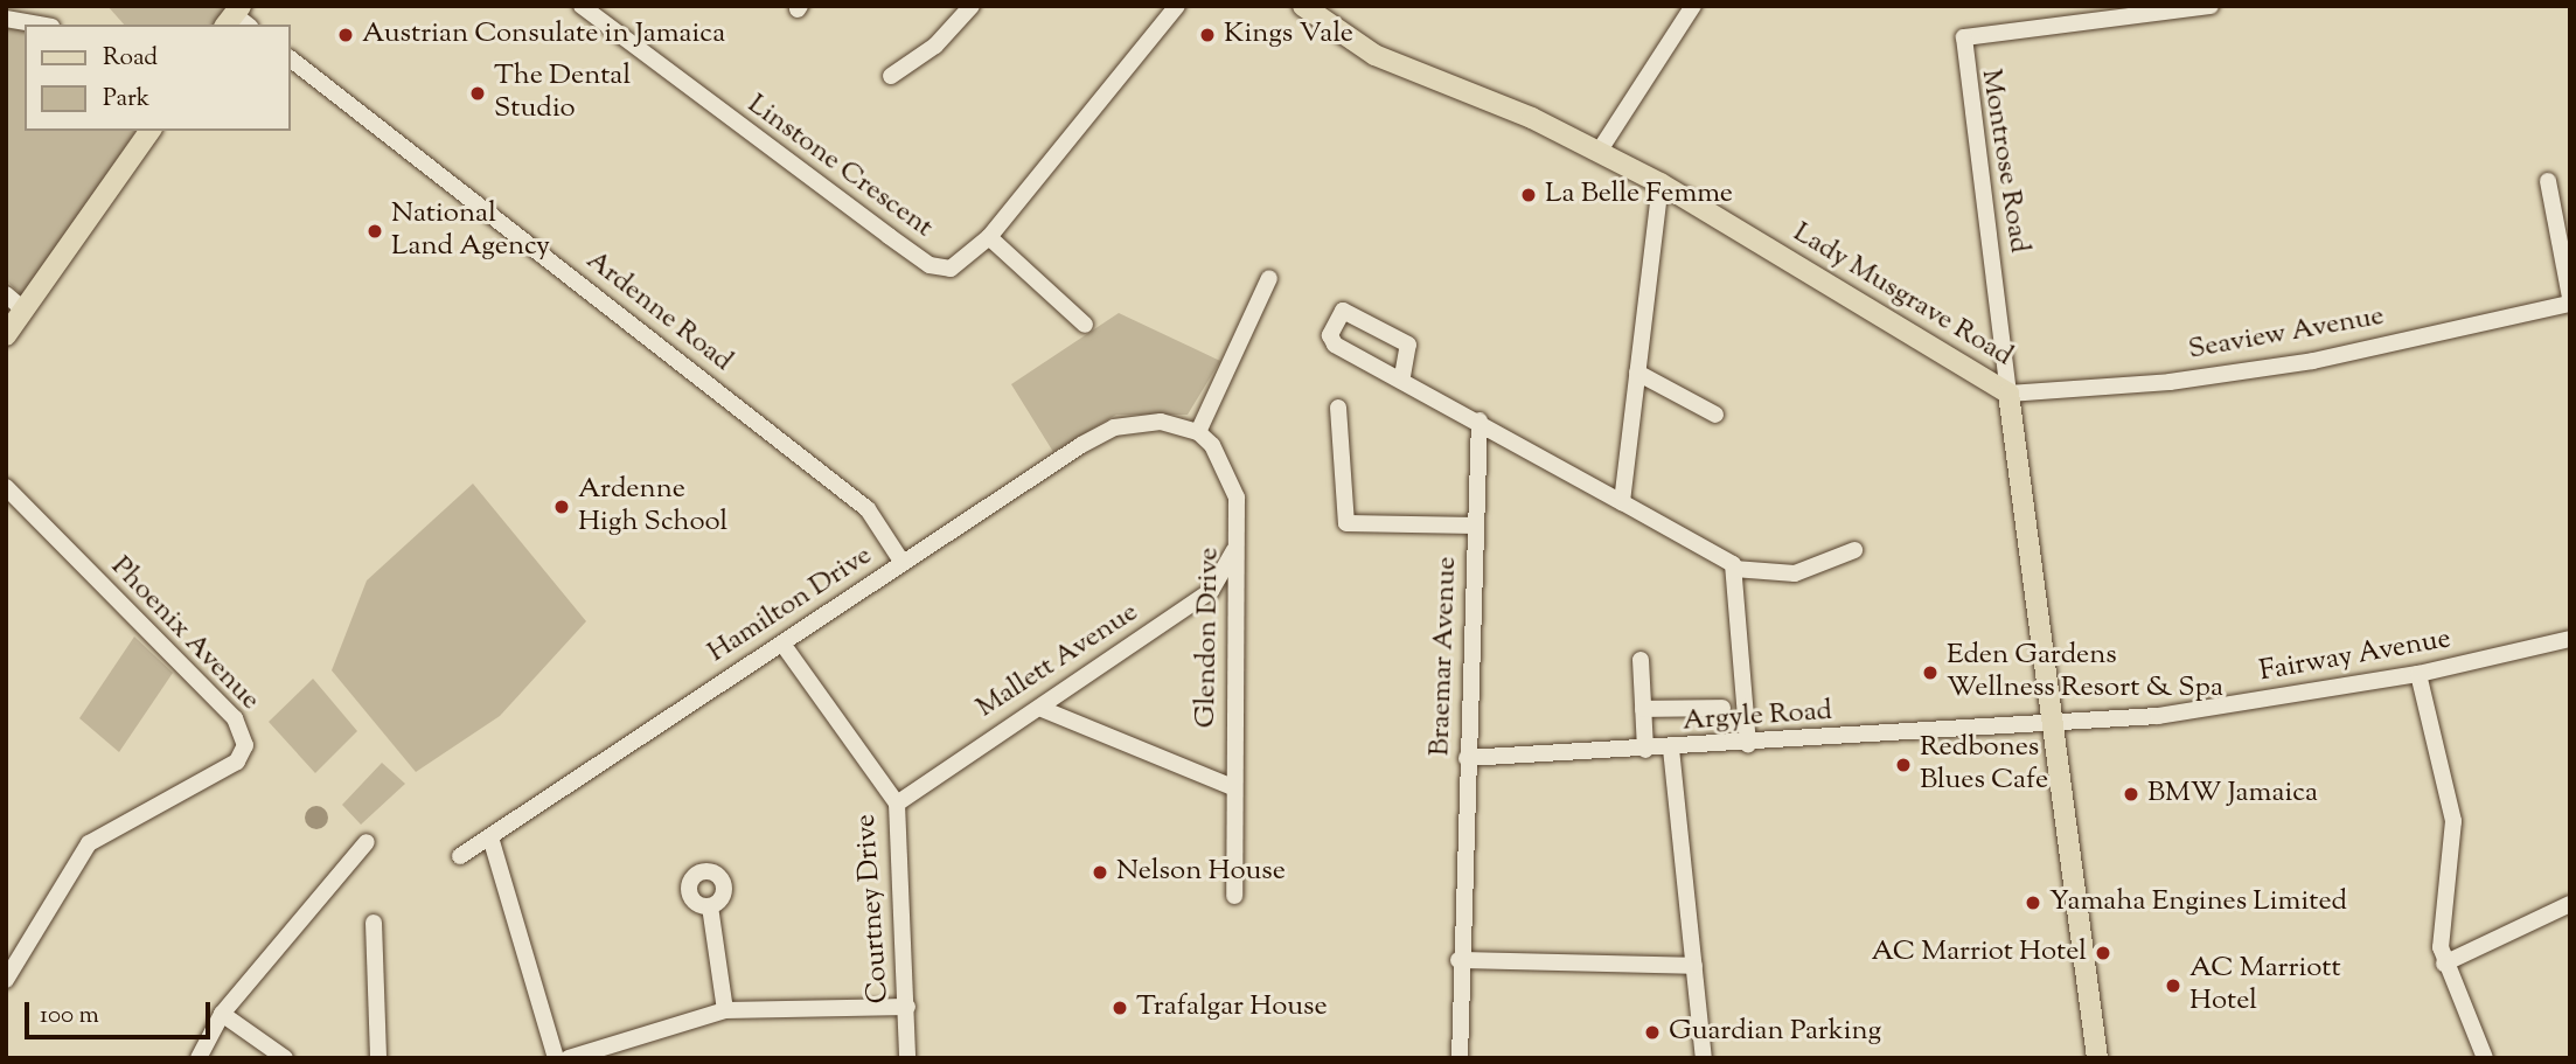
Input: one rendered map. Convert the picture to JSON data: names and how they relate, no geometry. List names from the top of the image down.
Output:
{
  "streets": {
    "main road": ["Lady Musgrave Road"],
    "street": [
      "Montrose Road",
      "Linstone Crescent",
      "Ardenne Road",
      "Seaview Avenue",
      "Hamilton Drive",
      "Phoenix Avenue",
      "Glendon Drive",
      "Braemar Avenue",
      "Fairway Avenue",
      "Mallett Avenue",
      "Argyle Road",
      "Courtney Drive"
    ]
  },
  "crossings": [
    ["Montrose Road", "Lady Musgrave Road"],
    ["Montrose Road", "Seaview Avenue"],
    ["Lady Musgrave Road", "Seaview Avenue"],
    ["Lady Musgrave Road", "Fairway Avenue"],
    ["Lady Musgrave Road", "Argyle Road"],
    ["Ardenne Road", "Hamilton Drive"],
    ["Hamilton Drive", "Glendon Drive"],
    ["Hamilton Drive", "Courtney Drive"],
    ["Glendon Drive", "Mallett Avenue"],
    ["Braemar Avenue", "Argyle Road"],
    ["Fairway Avenue", "Argyle Road"],
    ["Mallett Avenue", "Courtney Drive"]
  ],
  "places": [
    "Austrian Consulate in Jamaica",
    "Kings Vale",
    "The Dental Studio",
    "La Belle Femme",
    "National Land Agency",
    "Ardenne High School",
    "Eden Gardens Wellness Resort & Spa",
    "Redbones Blues Cafe",
    "BMW Jamaica",
    "Nelson House",
    "Yamaha Engines Limited",
    "AC Marriot Hotel",
    "AC Marriott Hotel",
    "Trafalgar House",
    "Guardian Parking"
  ],
  "legend": ["Road", "Park"],
  "scale_bar": "100 m"
}
